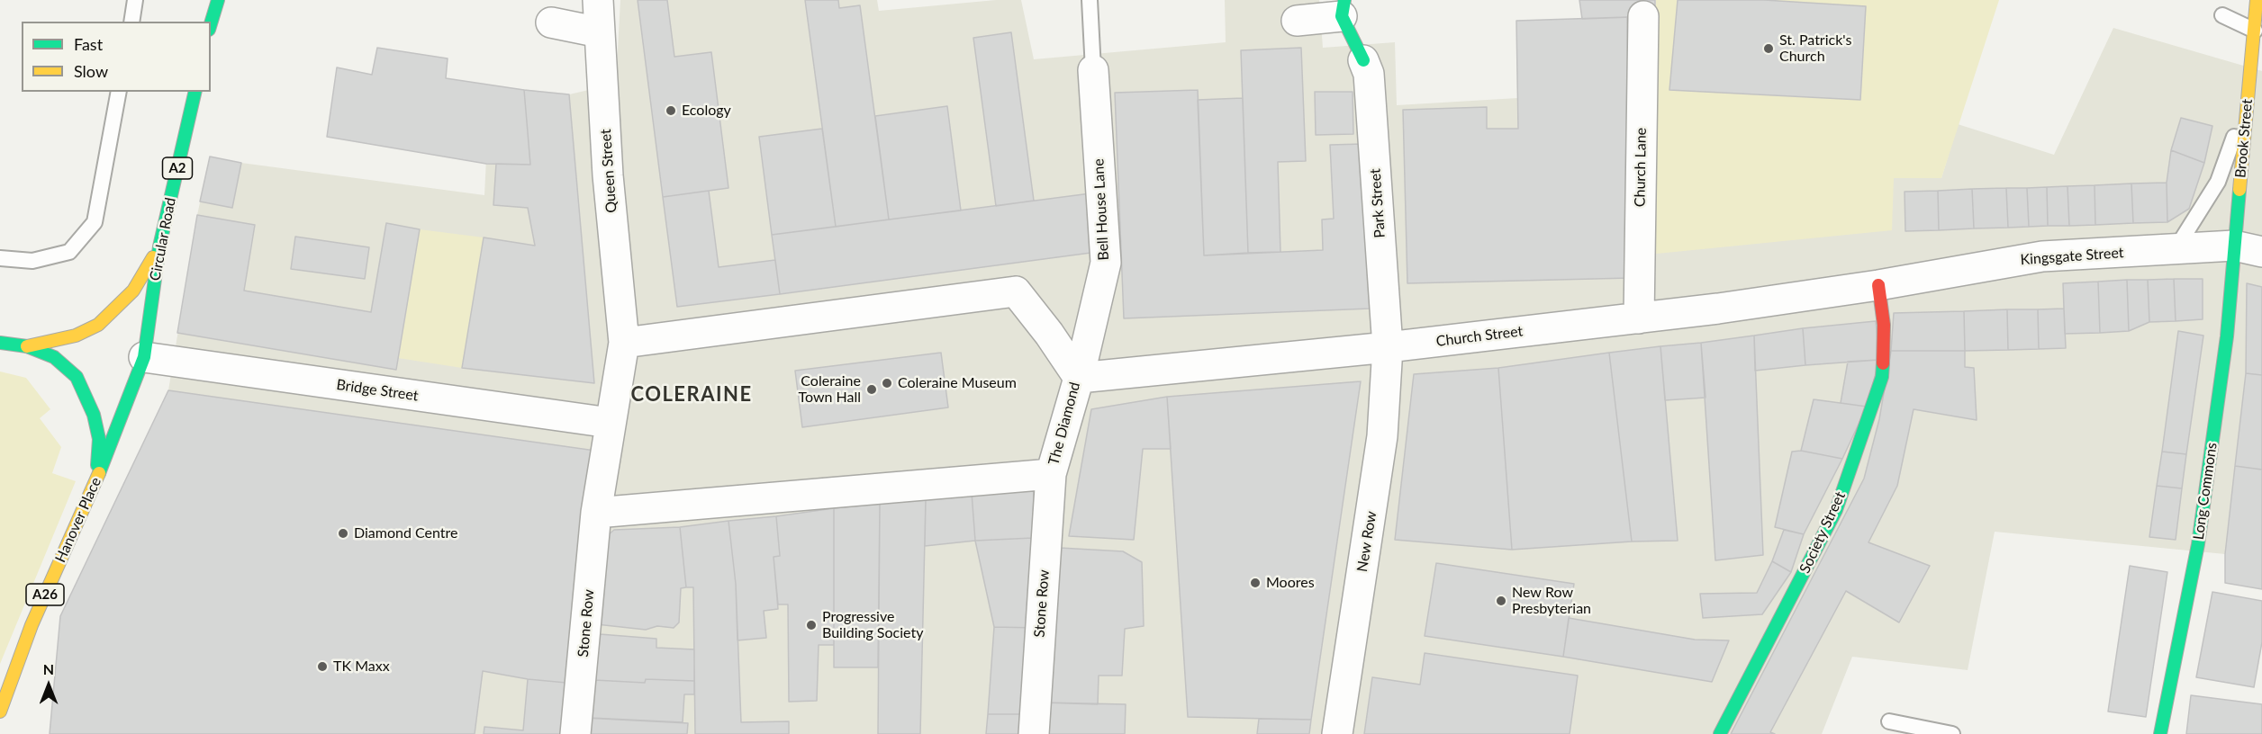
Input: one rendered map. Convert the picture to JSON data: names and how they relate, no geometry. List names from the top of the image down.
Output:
{
  "streets": {
    "street": [
      "Brook Street",
      "Church Lane",
      "A2",
      "Queen Street",
      "Park Street",
      "Bell House Lane",
      "Circular Road",
      "Kingsgate Street",
      "Church Street",
      "Bridge Street",
      "The Diamond",
      "Long Commons",
      "Hanover Place",
      "Society Street",
      "New Row",
      "A26",
      "Stone Row"
    ]
  },
  "crossings": [
    ["Brook Street", "Kingsgate Street"],
    ["Brook Street", "Long Commons"],
    ["Church Lane", "Church Street"],
    ["A2", "Circular Road"],
    ["A2", "Hanover Place"],
    ["Queen Street", "The Diamond"],
    ["Park Street", "Church Street"],
    ["Park Street", "New Row"],
    ["Bell House Lane", "Church Street"],
    ["Bell House Lane", "The Diamond"],
    ["Circular Road", "Bridge Street"],
    ["Circular Road", "Hanover Place"],
    ["Kingsgate Street", "Church Street"],
    ["Kingsgate Street", "Long Commons"],
    ["Kingsgate Street", "Society Street"],
    ["Church Street", "The Diamond"],
    ["Church Street", "Society Street"],
    ["Church Street", "New Row"],
    ["Bridge Street", "Hanover Place"],
    ["The Diamond", "Stone Row"]
  ],
  "districts": ["COLERAINE"],
  "places": [
    "St. Patrick's Church",
    "Ecology",
    "Coleraine Museum",
    "Coleraine Town Hall",
    "Diamond Centre",
    "Moores",
    "New Row Presbyterian",
    "Progressive Building Society",
    "TK Maxx"
  ],
  "legend": ["Fast", "Slow"],
  "north": "top"
}
